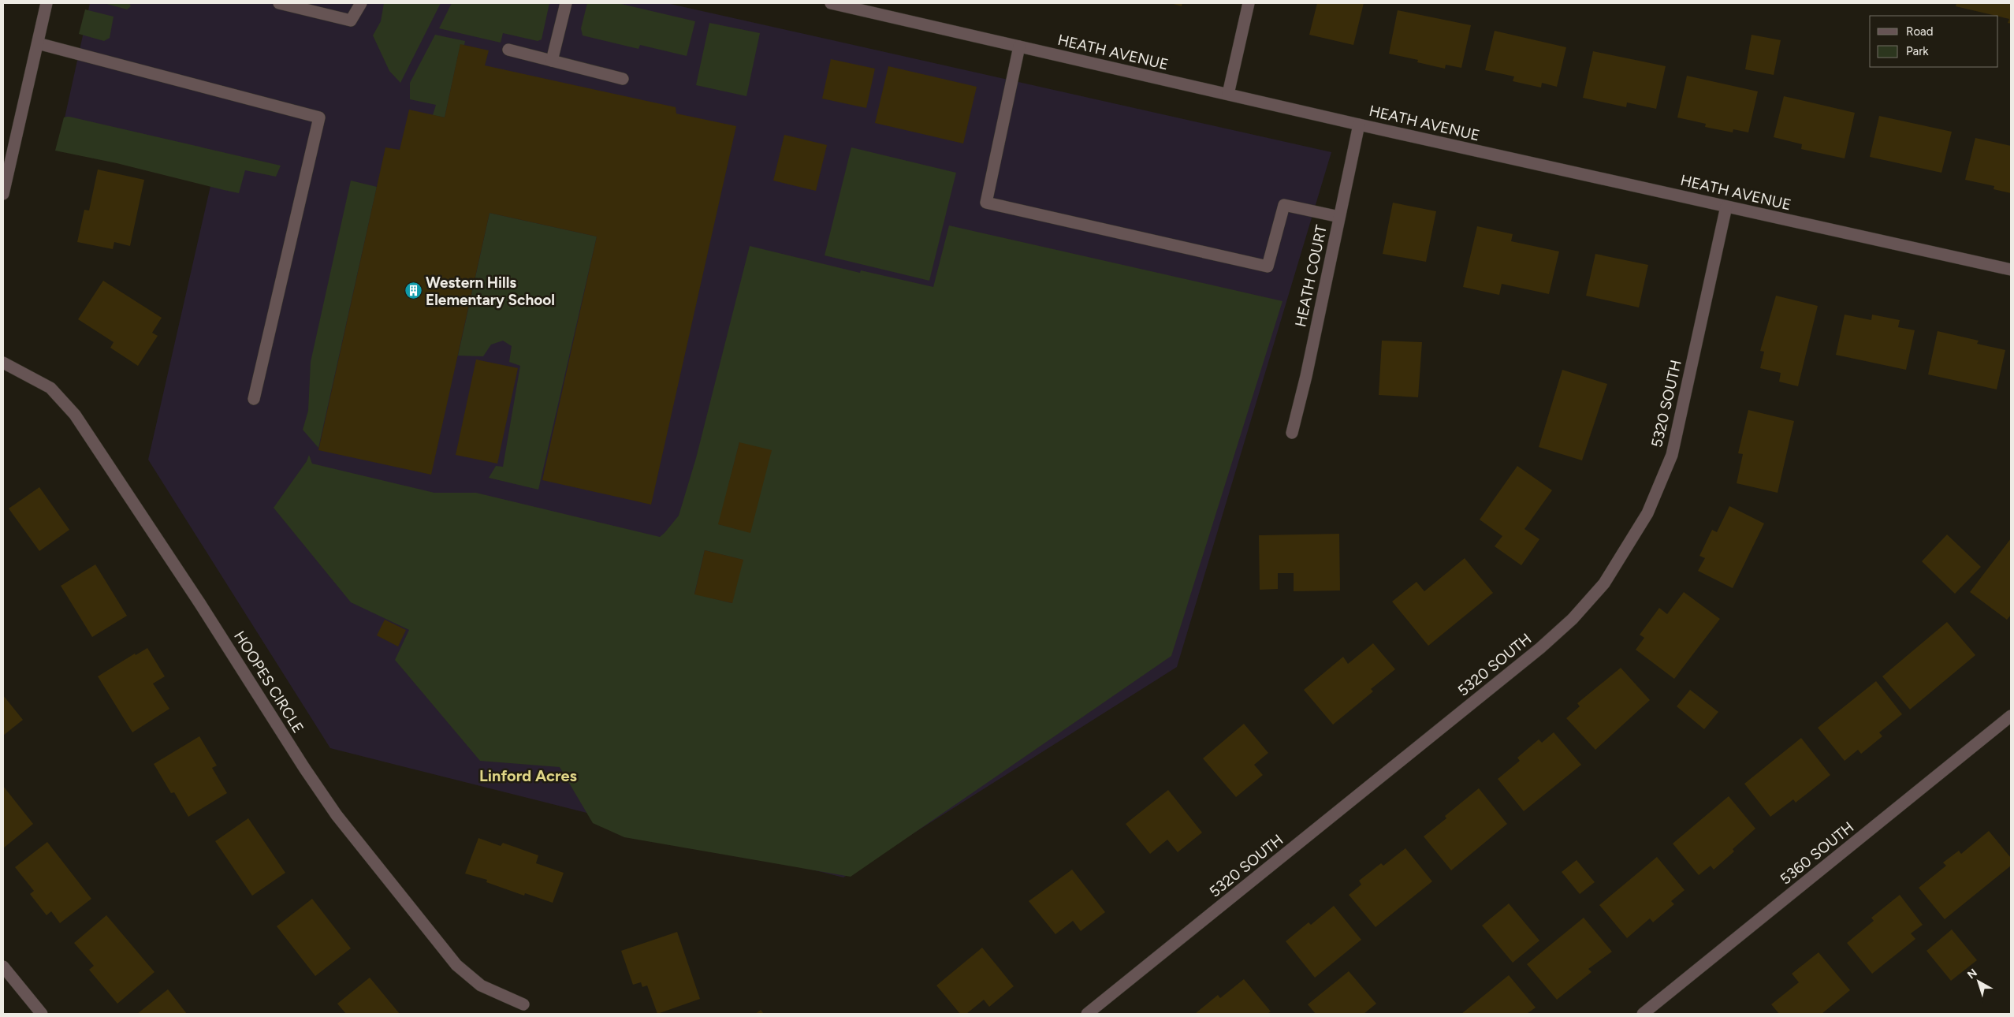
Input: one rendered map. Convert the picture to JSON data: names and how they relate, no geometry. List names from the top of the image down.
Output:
{
  "streets": {
    "street": [
      "HEATH AVENUE",
      "HEATH COURT",
      "5320 SOUTH",
      "HOOPES CIRCLE",
      "5360 SOUTH"
    ]
  },
  "crossings": [
    ["HEATH AVENUE", "HEATH COURT"],
    ["HEATH AVENUE", "5320 SOUTH"]
  ],
  "districts": ["Linford Acres"],
  "places": {
    "building": ["Western Hills Elementary School"]
  },
  "legend": ["Road", "Park"],
  "north": "top left"
}
